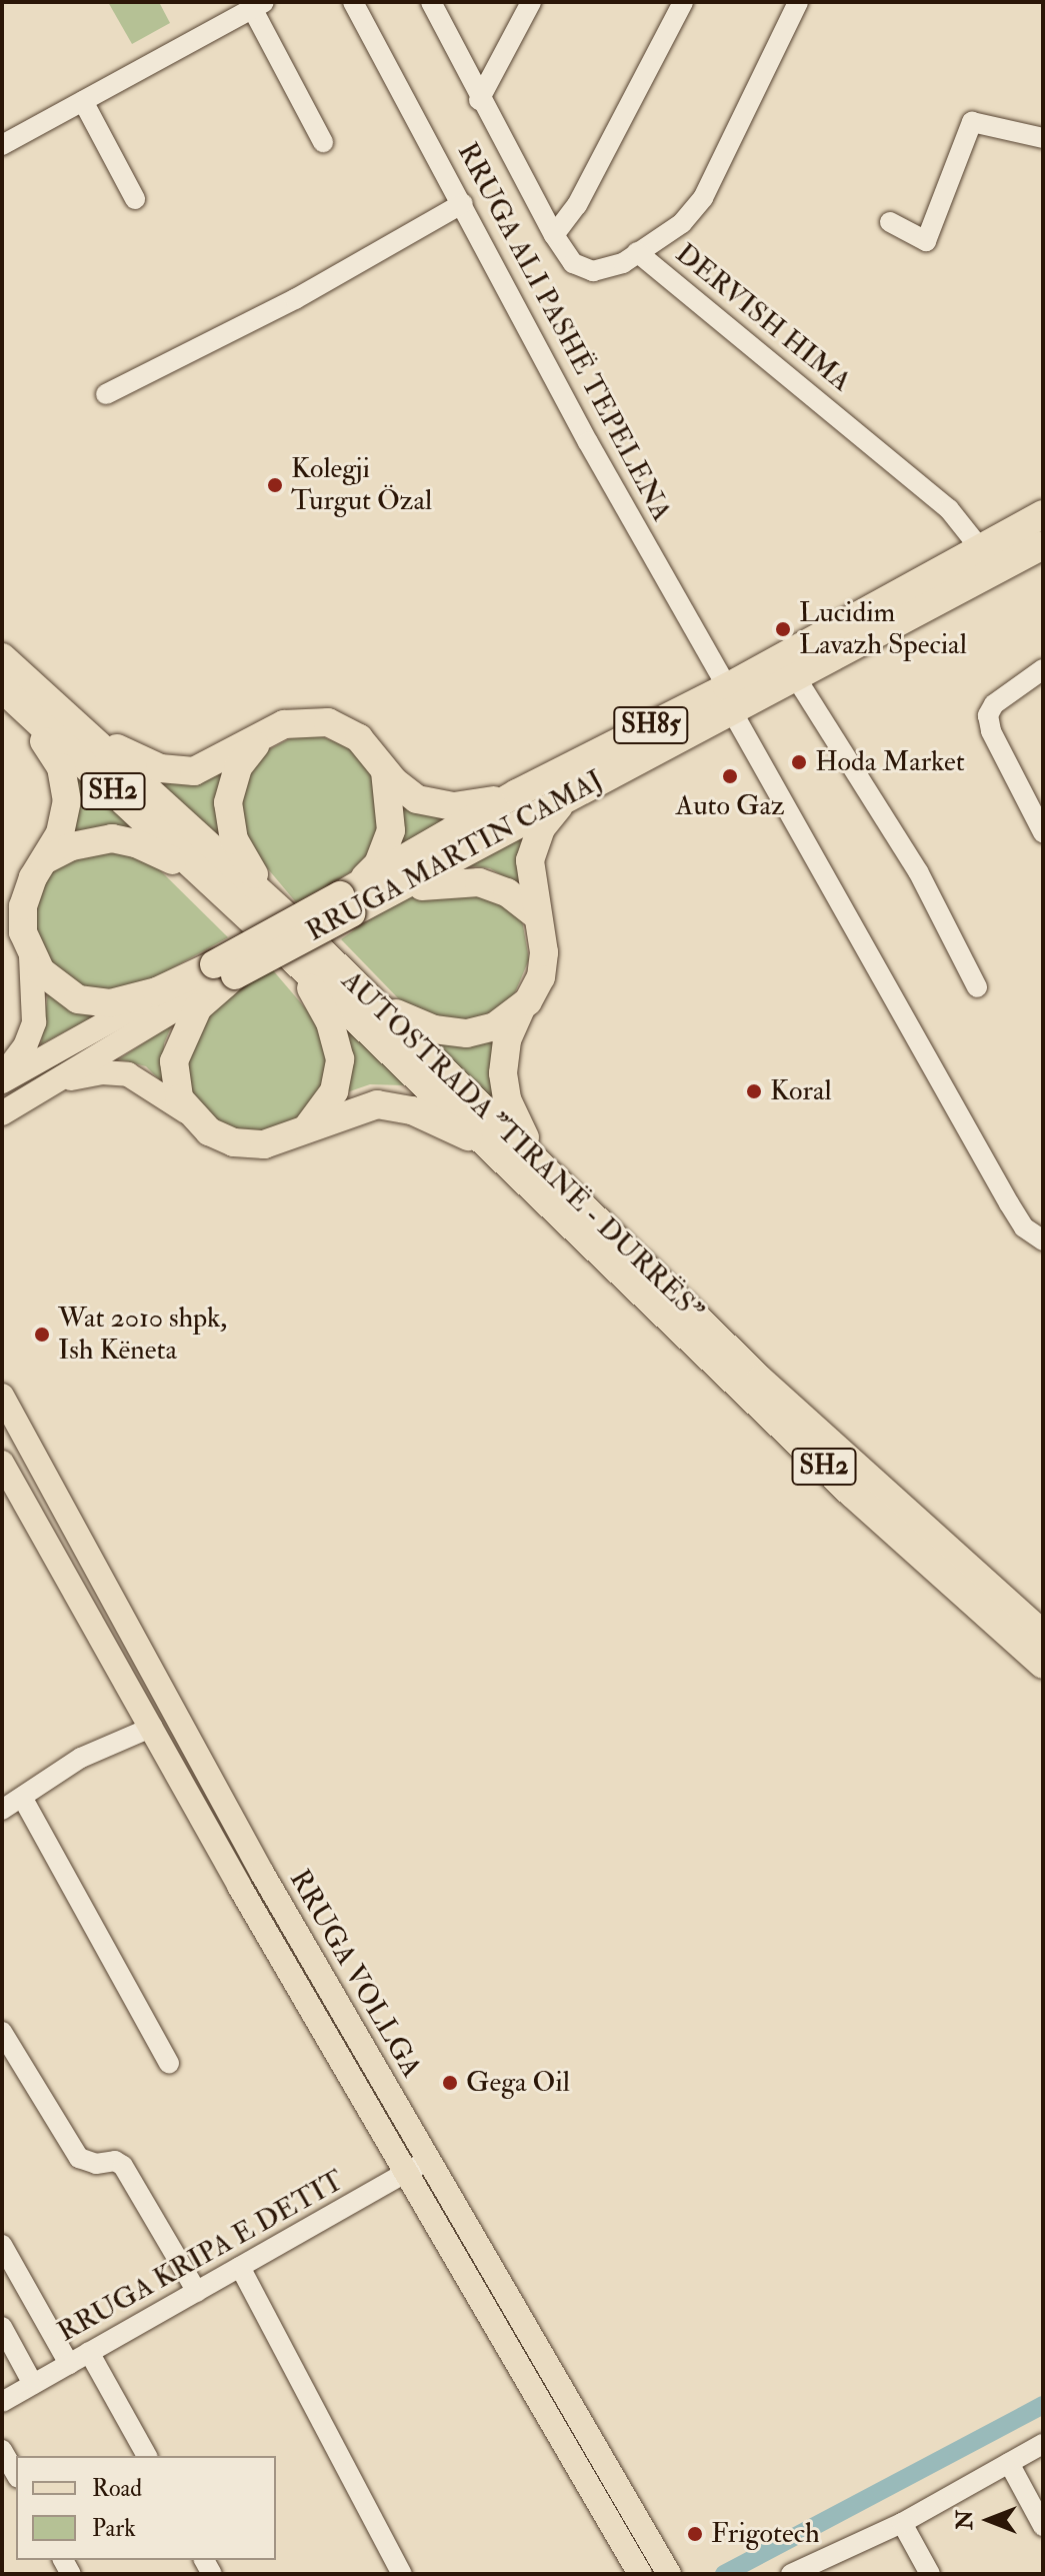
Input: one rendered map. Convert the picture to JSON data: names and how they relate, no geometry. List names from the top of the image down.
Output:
{
  "streets": {
    "highway": [
      "SH85",
      "SH2",
      "RRUGA MARTIN CAMAJ",
      "AUTOSTRADA \"TIRANË - DURRËS\""
    ],
    "main road": ["RRUGA VOLLGA"],
    "street": ["DERVISH HIMA", "RRUGA ALI PASHË TEPELENA", "RRUGA KRIPA E DETIT"]
  },
  "crossings": [
    ["DERVISH HIMA", "RRUGA MARTIN CAMAJ"],
    ["RRUGA ALI PASHË TEPELENA", "RRUGA MARTIN CAMAJ"],
    ["RRUGA VOLLGA", "RRUGA KRIPA E DETIT"]
  ],
  "places": [
    "Kolegji Turgut Özal",
    "Lucidim Lavazh Special",
    "Hoda Market",
    "Auto Gaz",
    "Koral",
    "Wat 2010 shpk, Ish Këneta",
    "Gega Oil",
    "Frigotech"
  ],
  "legend": ["Road", "Park"],
  "north": "left"
}
